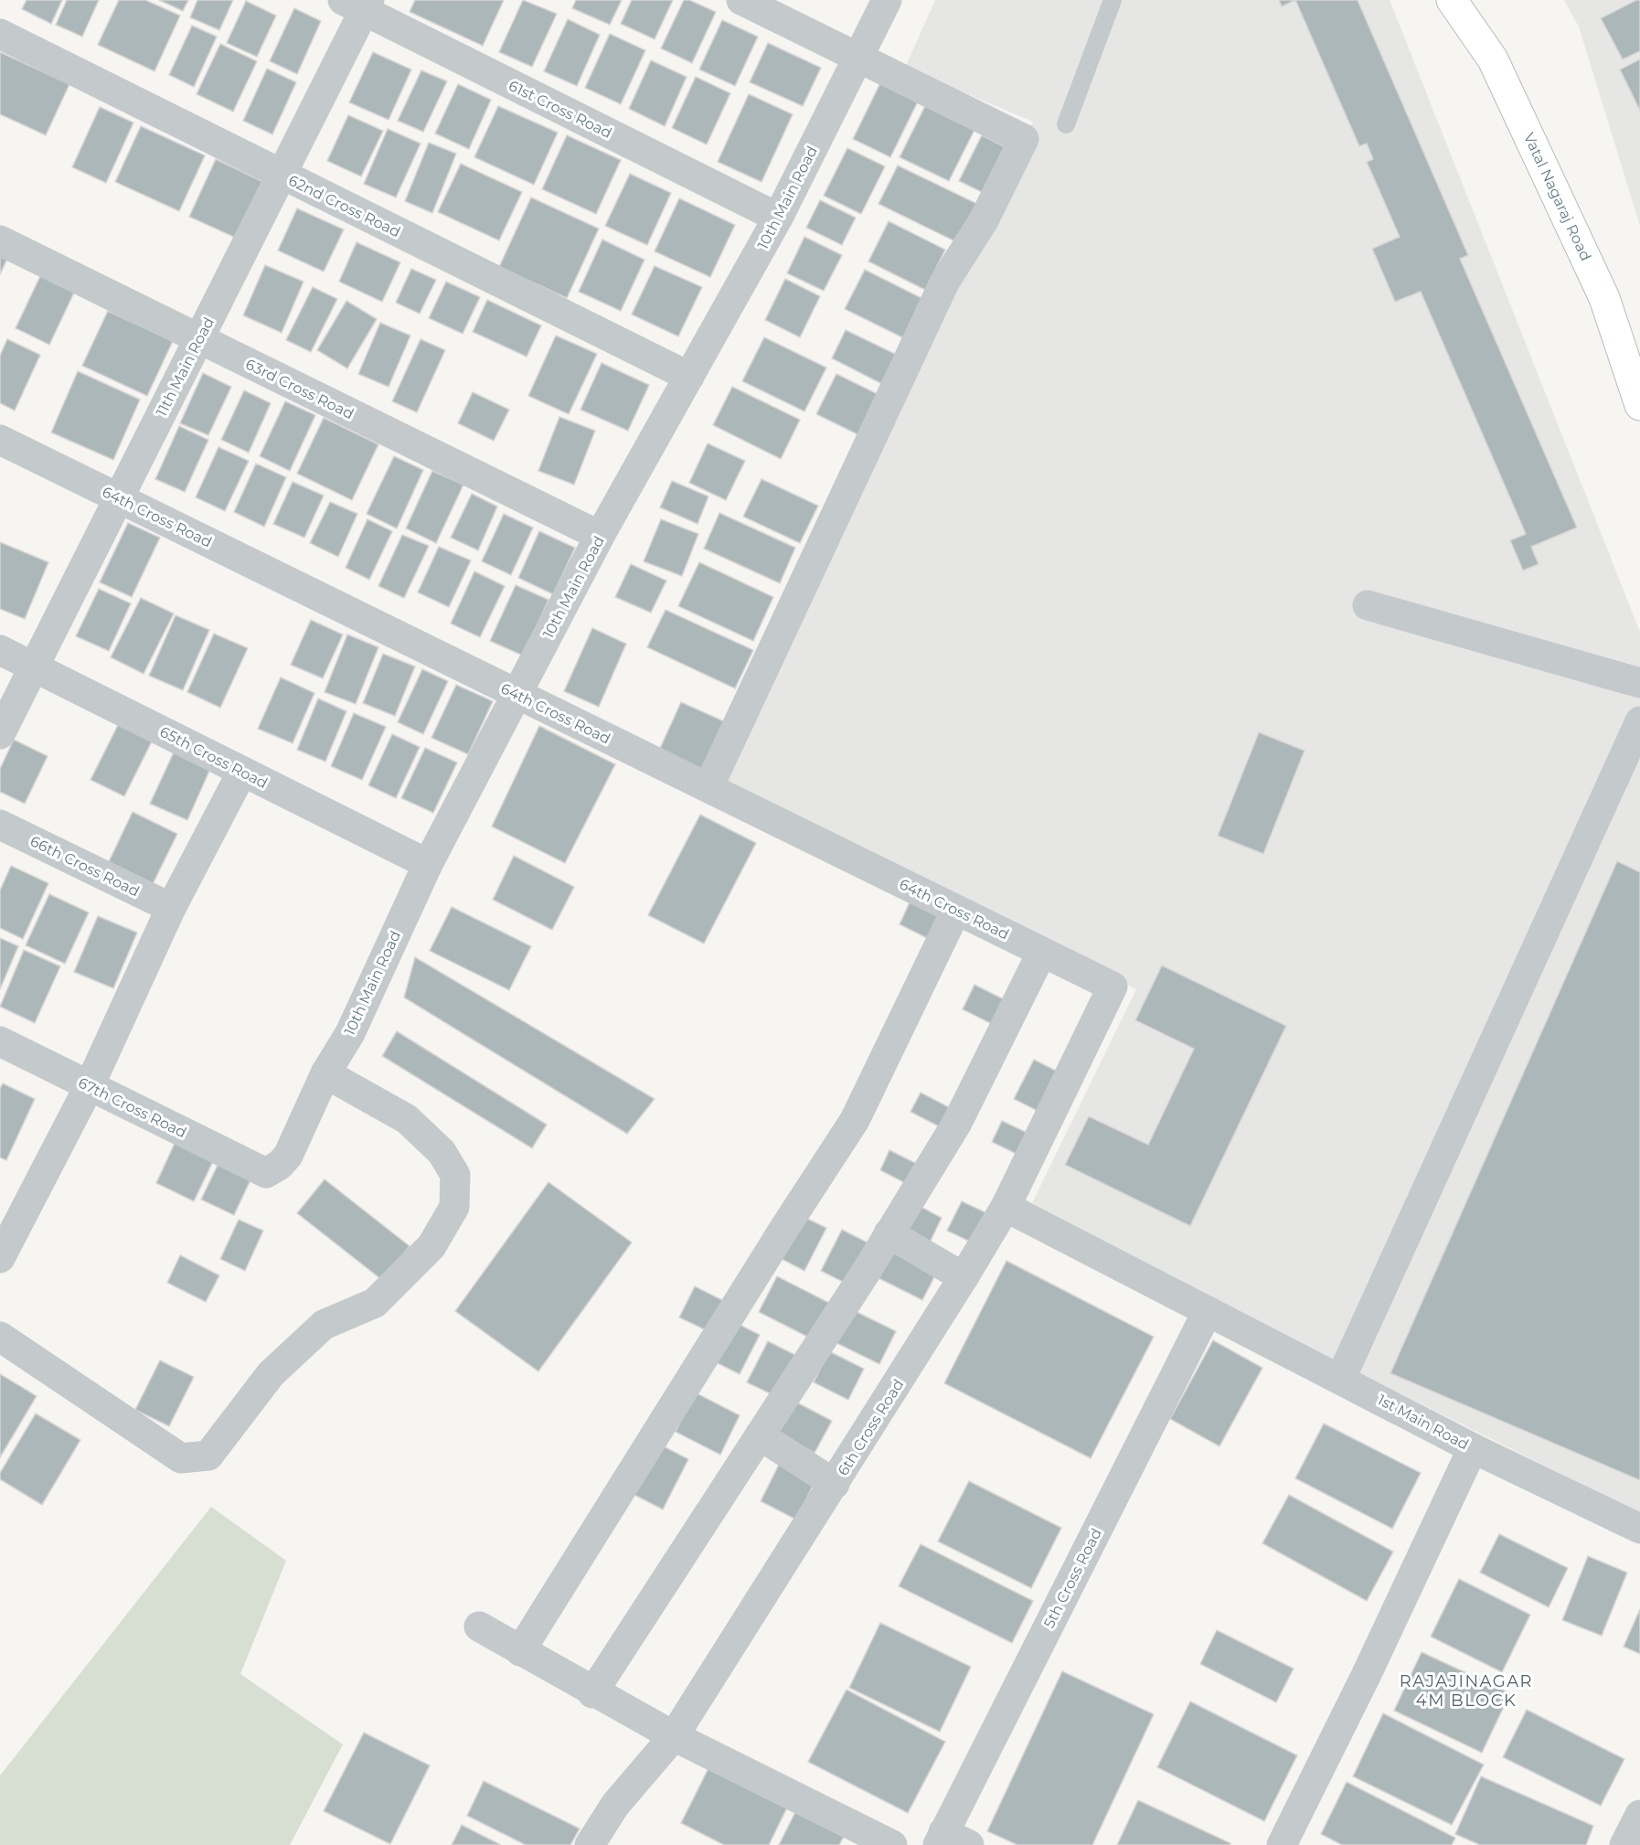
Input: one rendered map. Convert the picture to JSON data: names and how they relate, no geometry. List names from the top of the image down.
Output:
{
  "streets": {
    "main road": ["Vatal Nagaraj Road"],
    "street": [
      "61st Cross Road",
      "10th Main Road",
      "62nd Cross Road",
      "11th Main Road",
      "63rd Cross Road",
      "64th Cross Road",
      "65th Cross Road",
      "66th Cross Road",
      "67th Cross Road",
      "1st Main Road",
      "6th Cross Road",
      "5th Cross Road"
    ]
  },
  "crossings": [
    ["61st Cross Road", "10th Main Road"],
    ["61st Cross Road", "11th Main Road"],
    ["10th Main Road", "62nd Cross Road"],
    ["10th Main Road", "63rd Cross Road"],
    ["10th Main Road", "64th Cross Road"],
    ["10th Main Road", "65th Cross Road"],
    ["10th Main Road", "67th Cross Road"],
    ["62nd Cross Road", "11th Main Road"],
    ["11th Main Road", "63rd Cross Road"],
    ["11th Main Road", "64th Cross Road"],
    ["11th Main Road", "65th Cross Road"],
    ["64th Cross Road", "6th Cross Road"],
    ["1st Main Road", "6th Cross Road"],
    ["1st Main Road", "5th Cross Road"]
  ],
  "districts": ["RAJAJINAGAR 4M BLOCK"]
}
